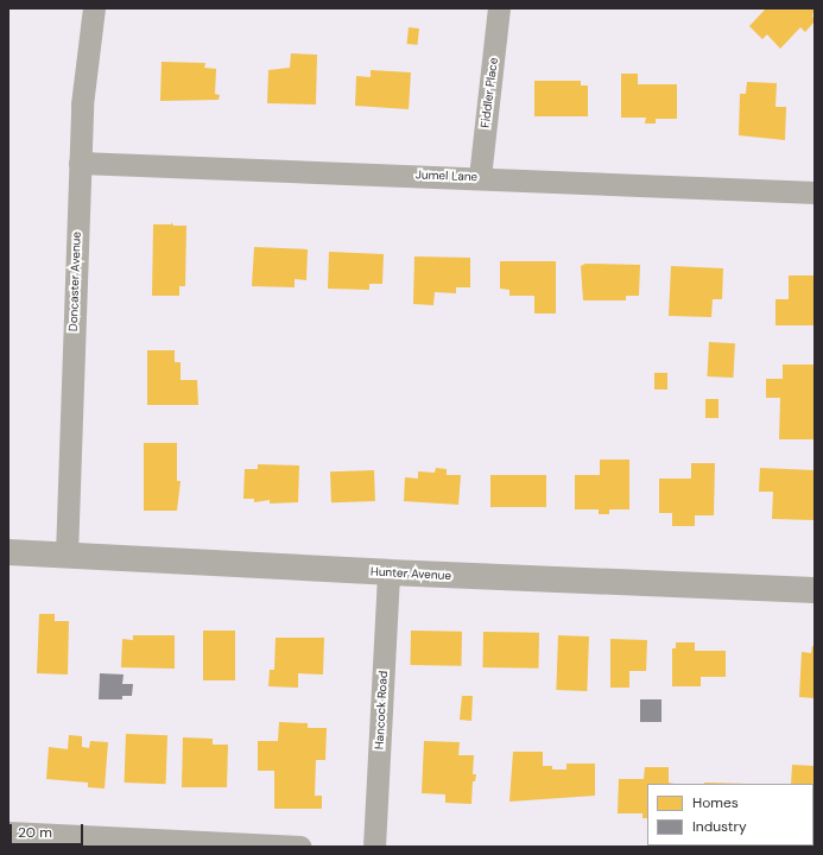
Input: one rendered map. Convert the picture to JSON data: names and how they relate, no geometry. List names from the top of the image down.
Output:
{
  "streets": {
    "street": [
      "Fiddler Place",
      "Jumel Lane",
      "Doncaster Avenue",
      "Hunter Avenue",
      "Hancock Road"
    ]
  },
  "crossings": [
    ["Fiddler Place", "Jumel Lane"],
    ["Jumel Lane", "Doncaster Avenue"],
    ["Doncaster Avenue", "Hunter Avenue"],
    ["Hunter Avenue", "Hancock Road"]
  ],
  "legend": ["Homes", "Industry"],
  "scale_bar": "20 m"
}
